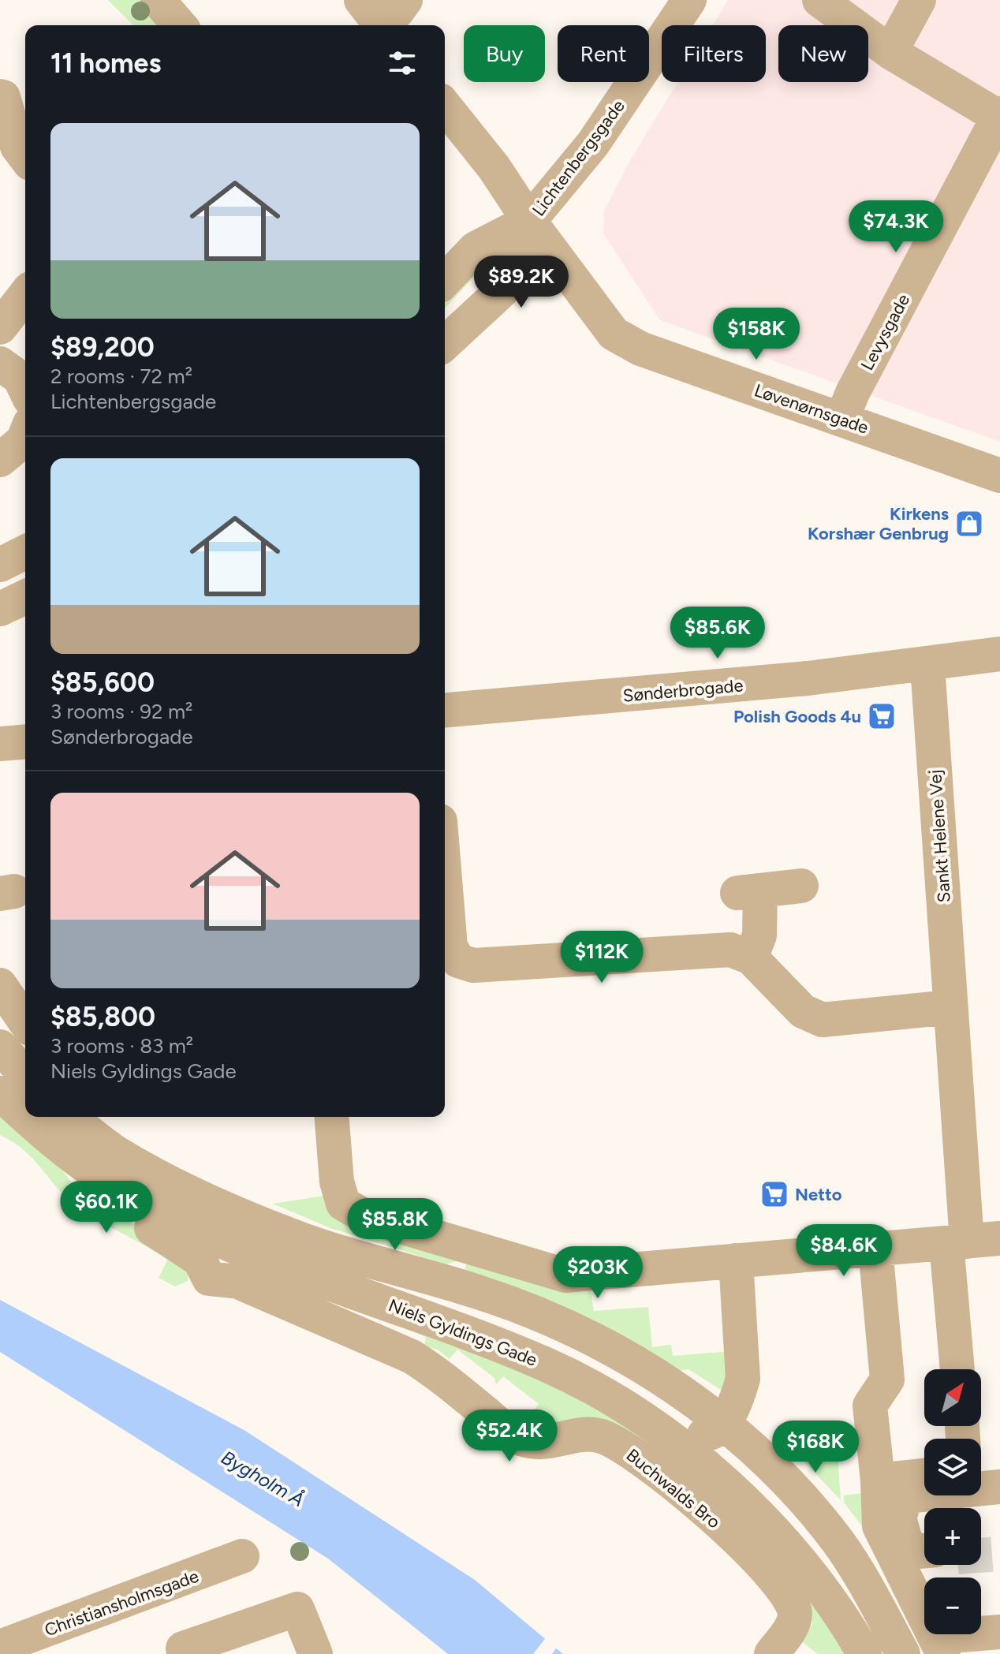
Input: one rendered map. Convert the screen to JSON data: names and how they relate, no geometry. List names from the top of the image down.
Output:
{
  "streets": {
    "street": [
      "Lichtenbergsgade",
      "Levysgade",
      "Løvenørnsgade",
      "Sønderbrogade",
      "Sankt Helene Vej",
      "Niels Gyldings Gade",
      "Buchwalds Bro",
      "Christiansholmsgade"
    ]
  },
  "crossings": [
    ["Lichtenbergsgade", "Løvenørnsgade"],
    ["Levysgade", "Løvenørnsgade"],
    ["Sønderbrogade", "Sankt Helene Vej"],
    ["Niels Gyldings Gade", "Buchwalds Bro"]
  ],
  "water": ["Bygholm Å"],
  "places": {
    "shop": ["Kirkens Korshær Genbrug"],
    "supermarket": ["Polish Goods 4u", "Netto"]
  },
  "north": "top right",
  "page": {
    "chip": [
      "Buy",
      "Rent",
      "Filters",
      "New"
    ],
    "heading": "11 homes",
    "list": [
      {
        "name": "$89,200",
        "note": "2 rooms · 72 m² · Lichtenbergsgade"
      },
      {
        "name": "$85,600",
        "note": "3 rooms · 92 m² · Sønderbrogade"
      },
      {
        "name": "$85,800",
        "note": "3 rooms · 83 m² · Niels Gyldings Gade"
      }
    ],
    "price": [
      "$74.3K",
      "$89.2K",
      "$158K",
      "$85.6K",
      "$112K",
      "$60.1K",
      "$85.8K",
      "$84.6K",
      "$203K",
      "$52.4K",
      "$168K"
    ],
    "map_buttons": ["+", "−"]
  }
}
